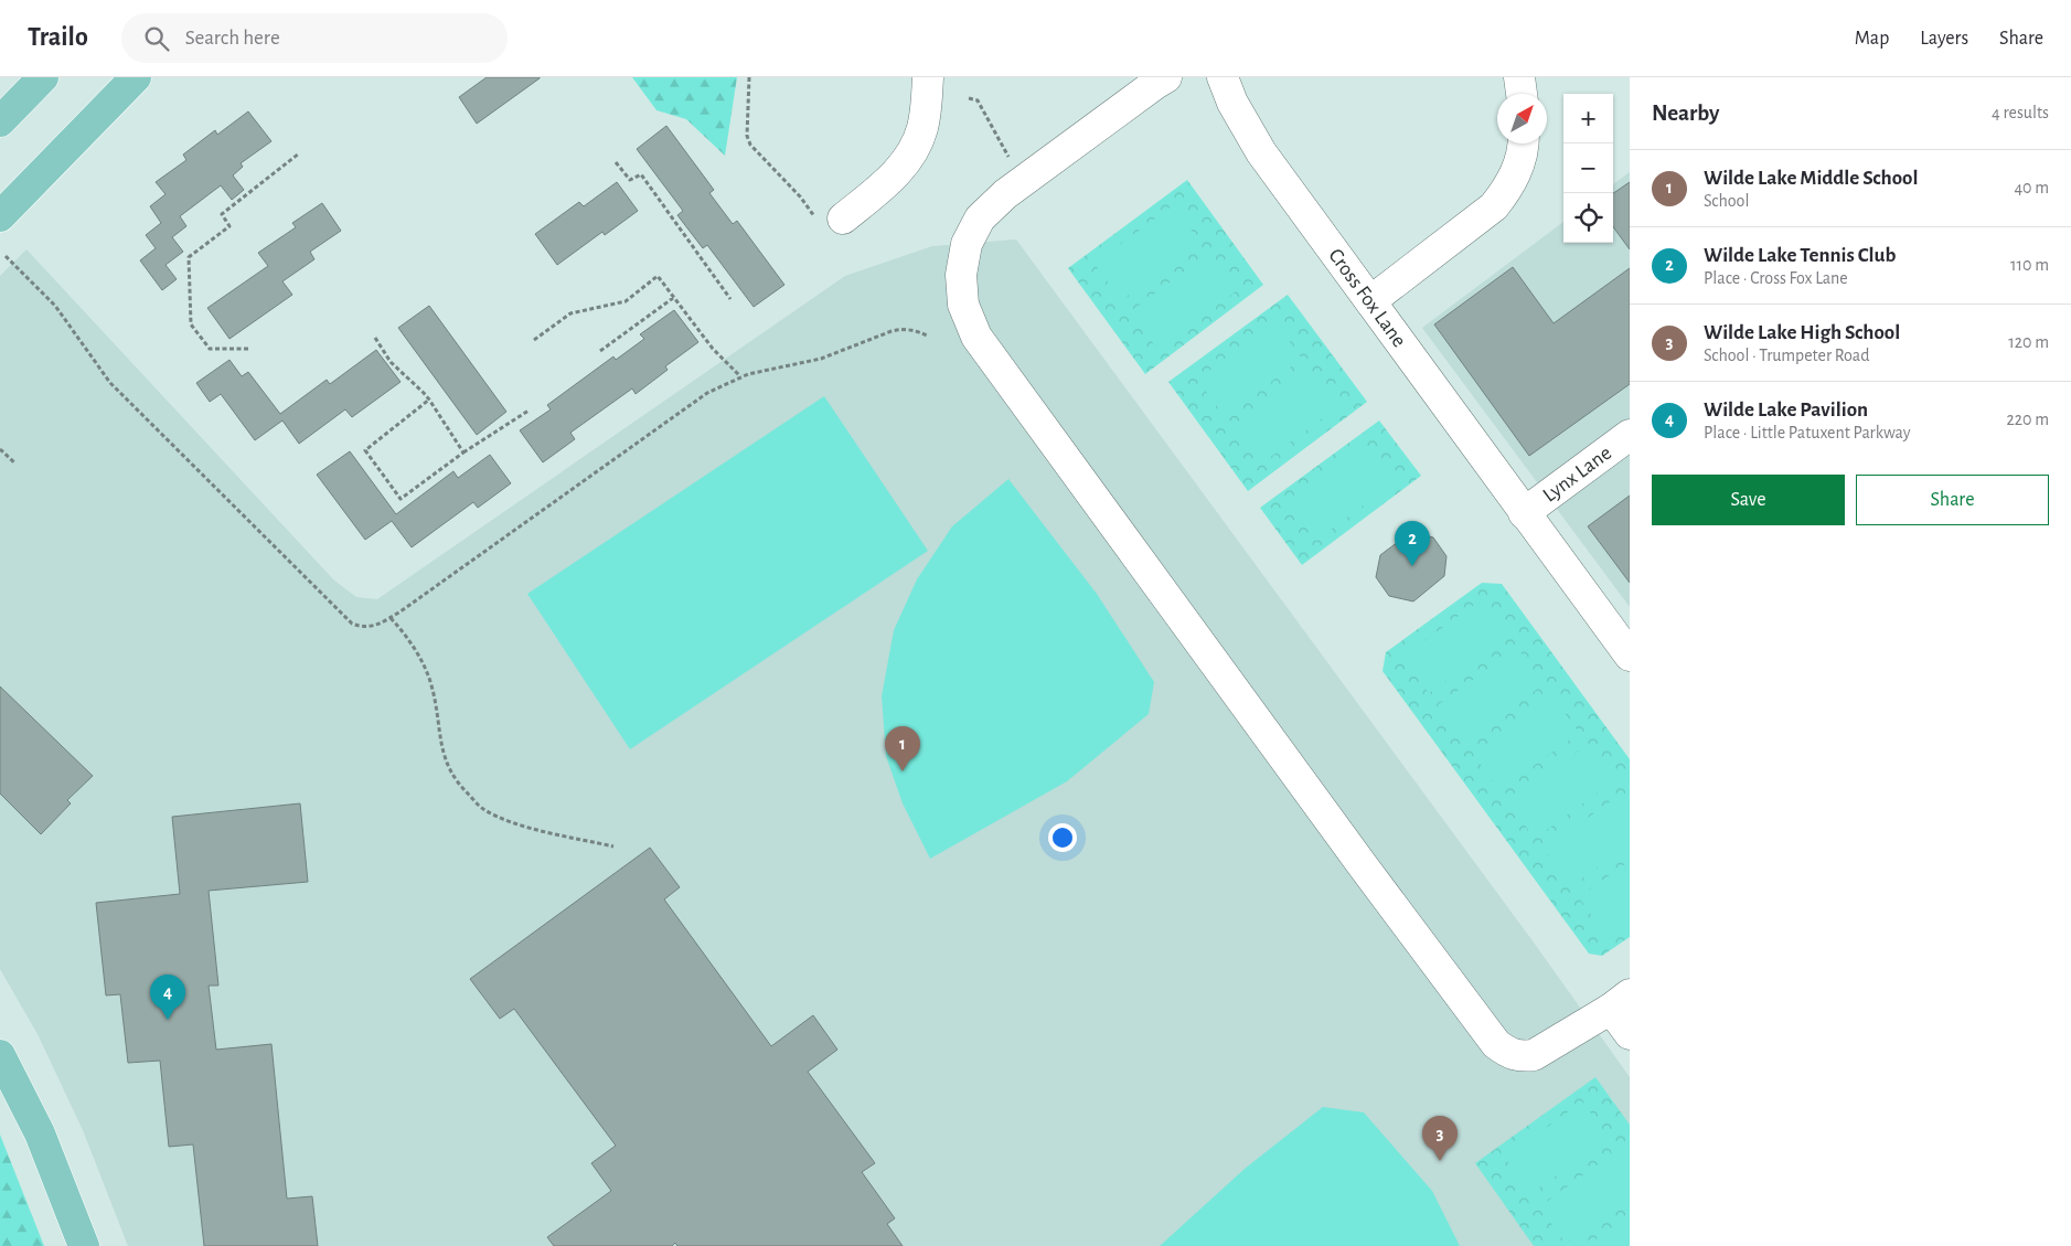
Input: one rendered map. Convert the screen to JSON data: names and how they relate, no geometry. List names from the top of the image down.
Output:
{
  "streets": {
    "street": ["Cross Fox Lane", "Lynx Lane"]
  },
  "crossings": [
    ["Cross Fox Lane", "Lynx Lane"]
  ],
  "north": "top right",
  "page": {
    "header": "Trailo",
    "search": "Search here",
    "nav": ["Map", "Layers", "Share"],
    "heading": ["Nearby", "4 results"],
    "map_buttons": ["+", "−"],
    "list": [
      {
        "mark": "1",
        "name": "Wilde Lake Middle School",
        "note": "School",
        "value": "40 m"
      },
      {
        "mark": "2",
        "name": "Wilde Lake Tennis Club",
        "note": "Place · Cross Fox Lane",
        "value": "110 m"
      },
      {
        "mark": "3",
        "name": "Wilde Lake High School",
        "note": "School · Trumpeter Road",
        "value": "120 m"
      },
      {
        "mark": "4",
        "name": "Wilde Lake Pavilion",
        "note": "Place · Little Patuxent Parkway",
        "value": "220 m"
      }
    ],
    "buttons": ["Save", "Share"],
    "pins": [
      "2",
      "1",
      "4",
      "3"
    ]
  }
}
